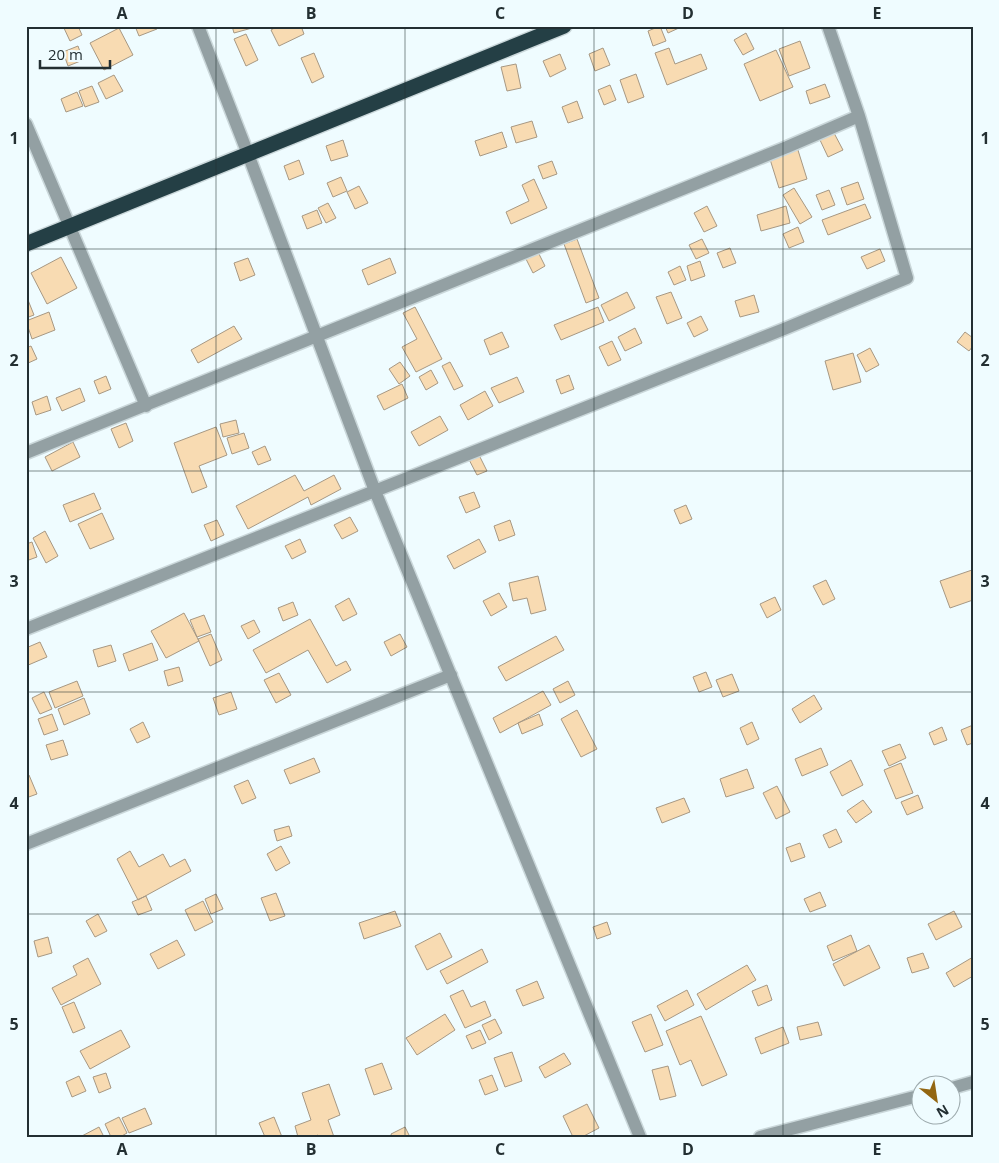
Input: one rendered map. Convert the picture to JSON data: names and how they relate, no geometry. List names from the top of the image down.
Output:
{
  "scale_bar": "20 m",
  "north": "bottom right",
  "grid": {
    "columns": [
      "A",
      "B",
      "C",
      "D",
      "E"
    ],
    "rows": [
      "1",
      "2",
      "3",
      "4",
      "5"
    ]
  }
}
